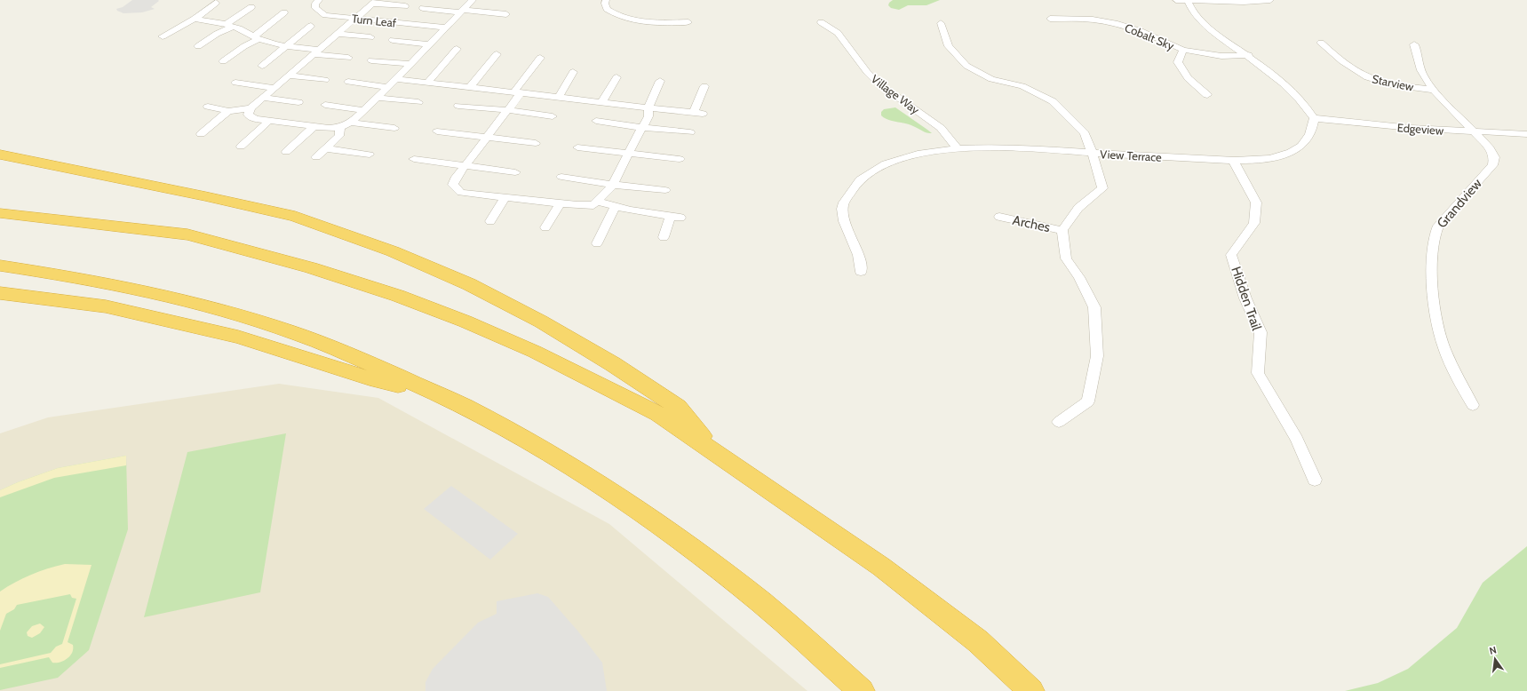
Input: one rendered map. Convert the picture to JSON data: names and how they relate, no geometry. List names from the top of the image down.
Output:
{
  "streets": {
    "street": [
      "Turn Leaf",
      "Cobalt Sky",
      "Starview",
      "Village Way",
      "Edgeview",
      "View Terrace",
      "Grandview",
      "Arches",
      "Hidden Trail"
    ]
  },
  "crossings": [
    ["Starview", "Grandview"],
    ["Village Way", "View Terrace"],
    ["Edgeview", "View Terrace"],
    ["Edgeview", "Grandview"],
    ["View Terrace", "Hidden Trail"]
  ],
  "north": "top"
}
